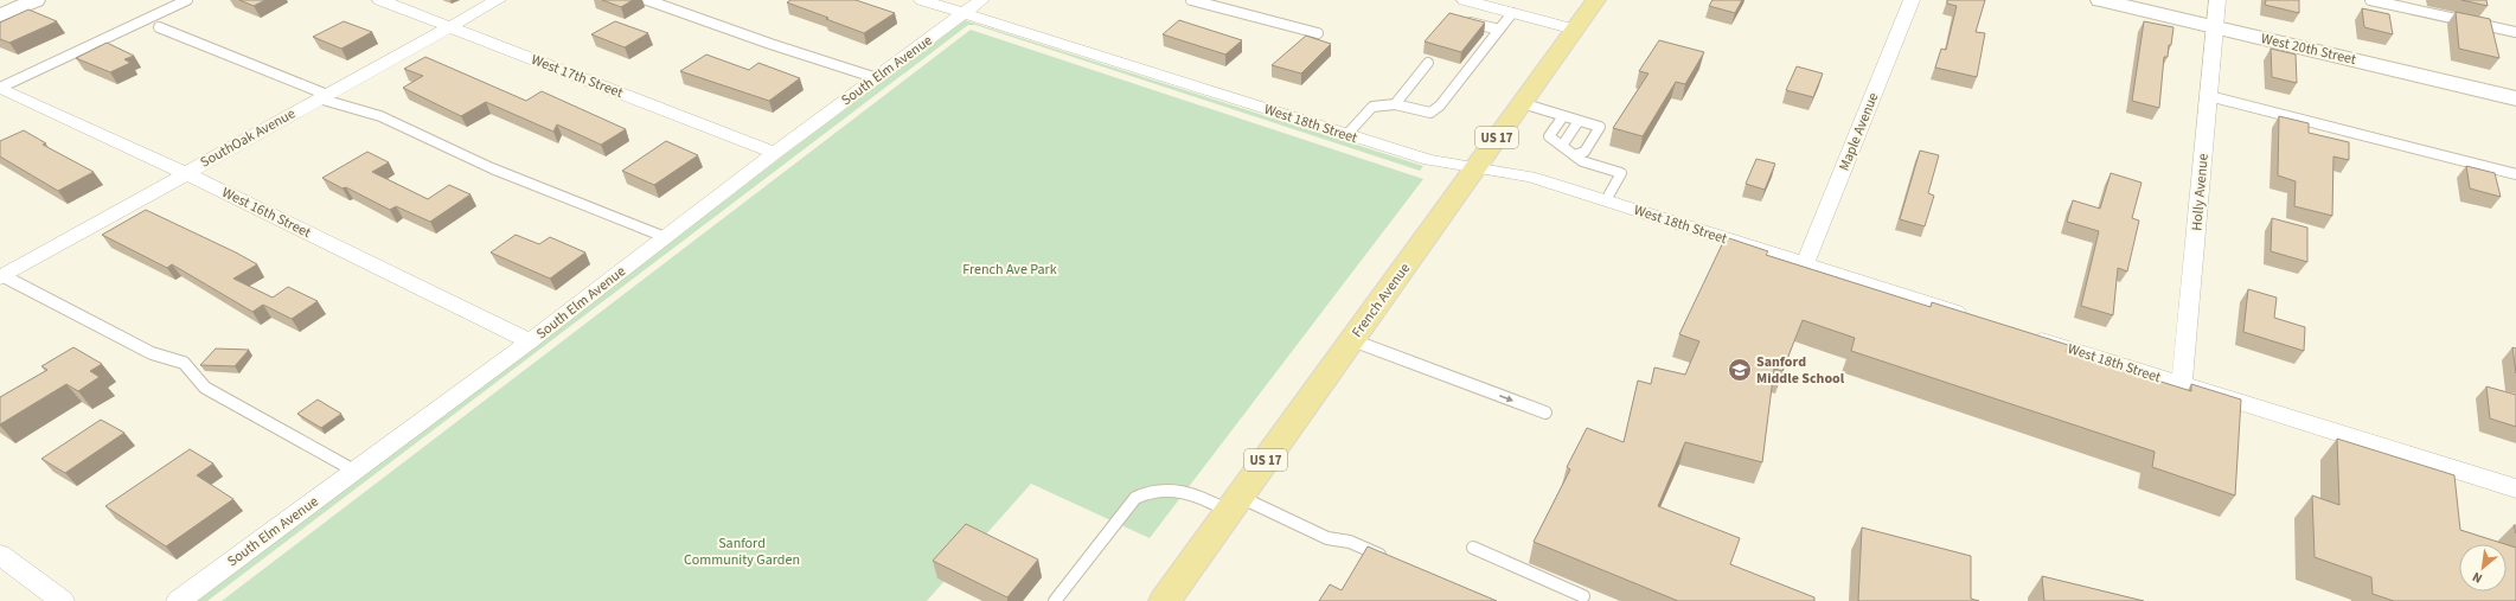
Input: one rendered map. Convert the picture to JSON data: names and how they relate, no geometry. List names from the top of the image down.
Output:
{
  "streets": {
    "main road": ["US 17", "French Avenue"],
    "street": [
      "West 20th Street",
      "South Elm Avenue",
      "West 17th Street",
      "West 18th Street",
      "Maple Avenue",
      "SouthOak Avenue",
      "Holly Avenue",
      "West 16th Street"
    ]
  },
  "crossings": [
    ["West 20th Street", "Holly Avenue"],
    ["South Elm Avenue", "West 17th Street"],
    ["South Elm Avenue", "West 18th Street"],
    ["South Elm Avenue", "West 16th Street"],
    ["West 17th Street", "SouthOak Avenue"],
    ["West 18th Street", "Maple Avenue"],
    ["West 18th Street", "Holly Avenue"],
    ["West 18th Street", "French Avenue"],
    ["SouthOak Avenue", "West 16th Street"]
  ],
  "parks": ["French Ave Park", "Sanford Community Garden"],
  "places": {
    "school or university": ["Sanford Middle School"]
  },
  "north": "bottom left"
}
